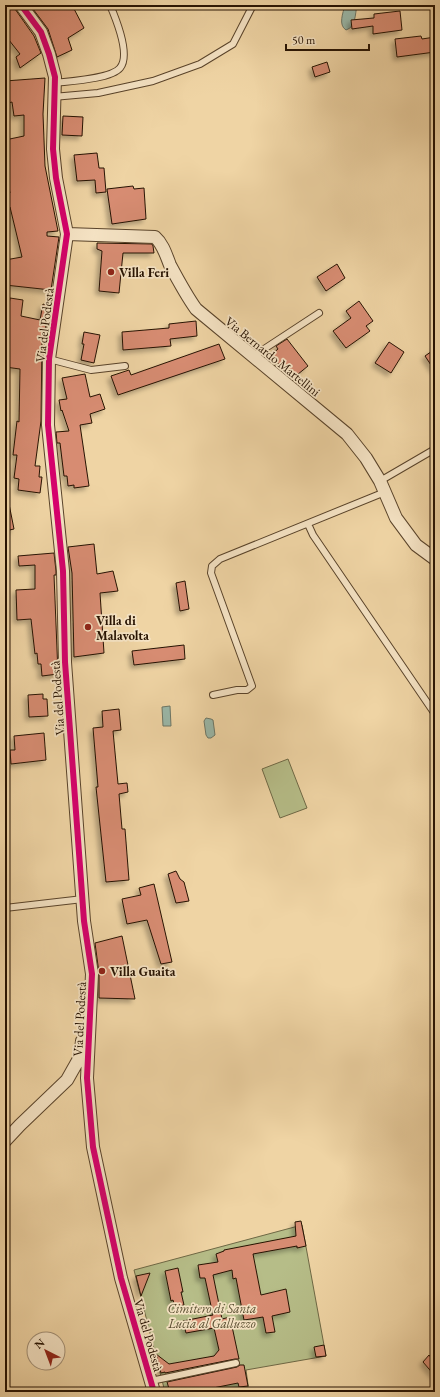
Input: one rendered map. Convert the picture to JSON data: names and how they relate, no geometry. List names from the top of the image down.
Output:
{
  "streets": {
    "street": ["Via del Podestà", "Via Bernardo Martellini"]
  },
  "crossings": [
    ["Via del Podestà", "Via Bernardo Martellini"]
  ],
  "parks": ["Cimitero di Santa Lucia al Galluzzo"],
  "places": ["Villa Feri", "Villa di Malavolta", "Villa Guaita"],
  "scale_bar": "50 m",
  "north": "top left"
}
